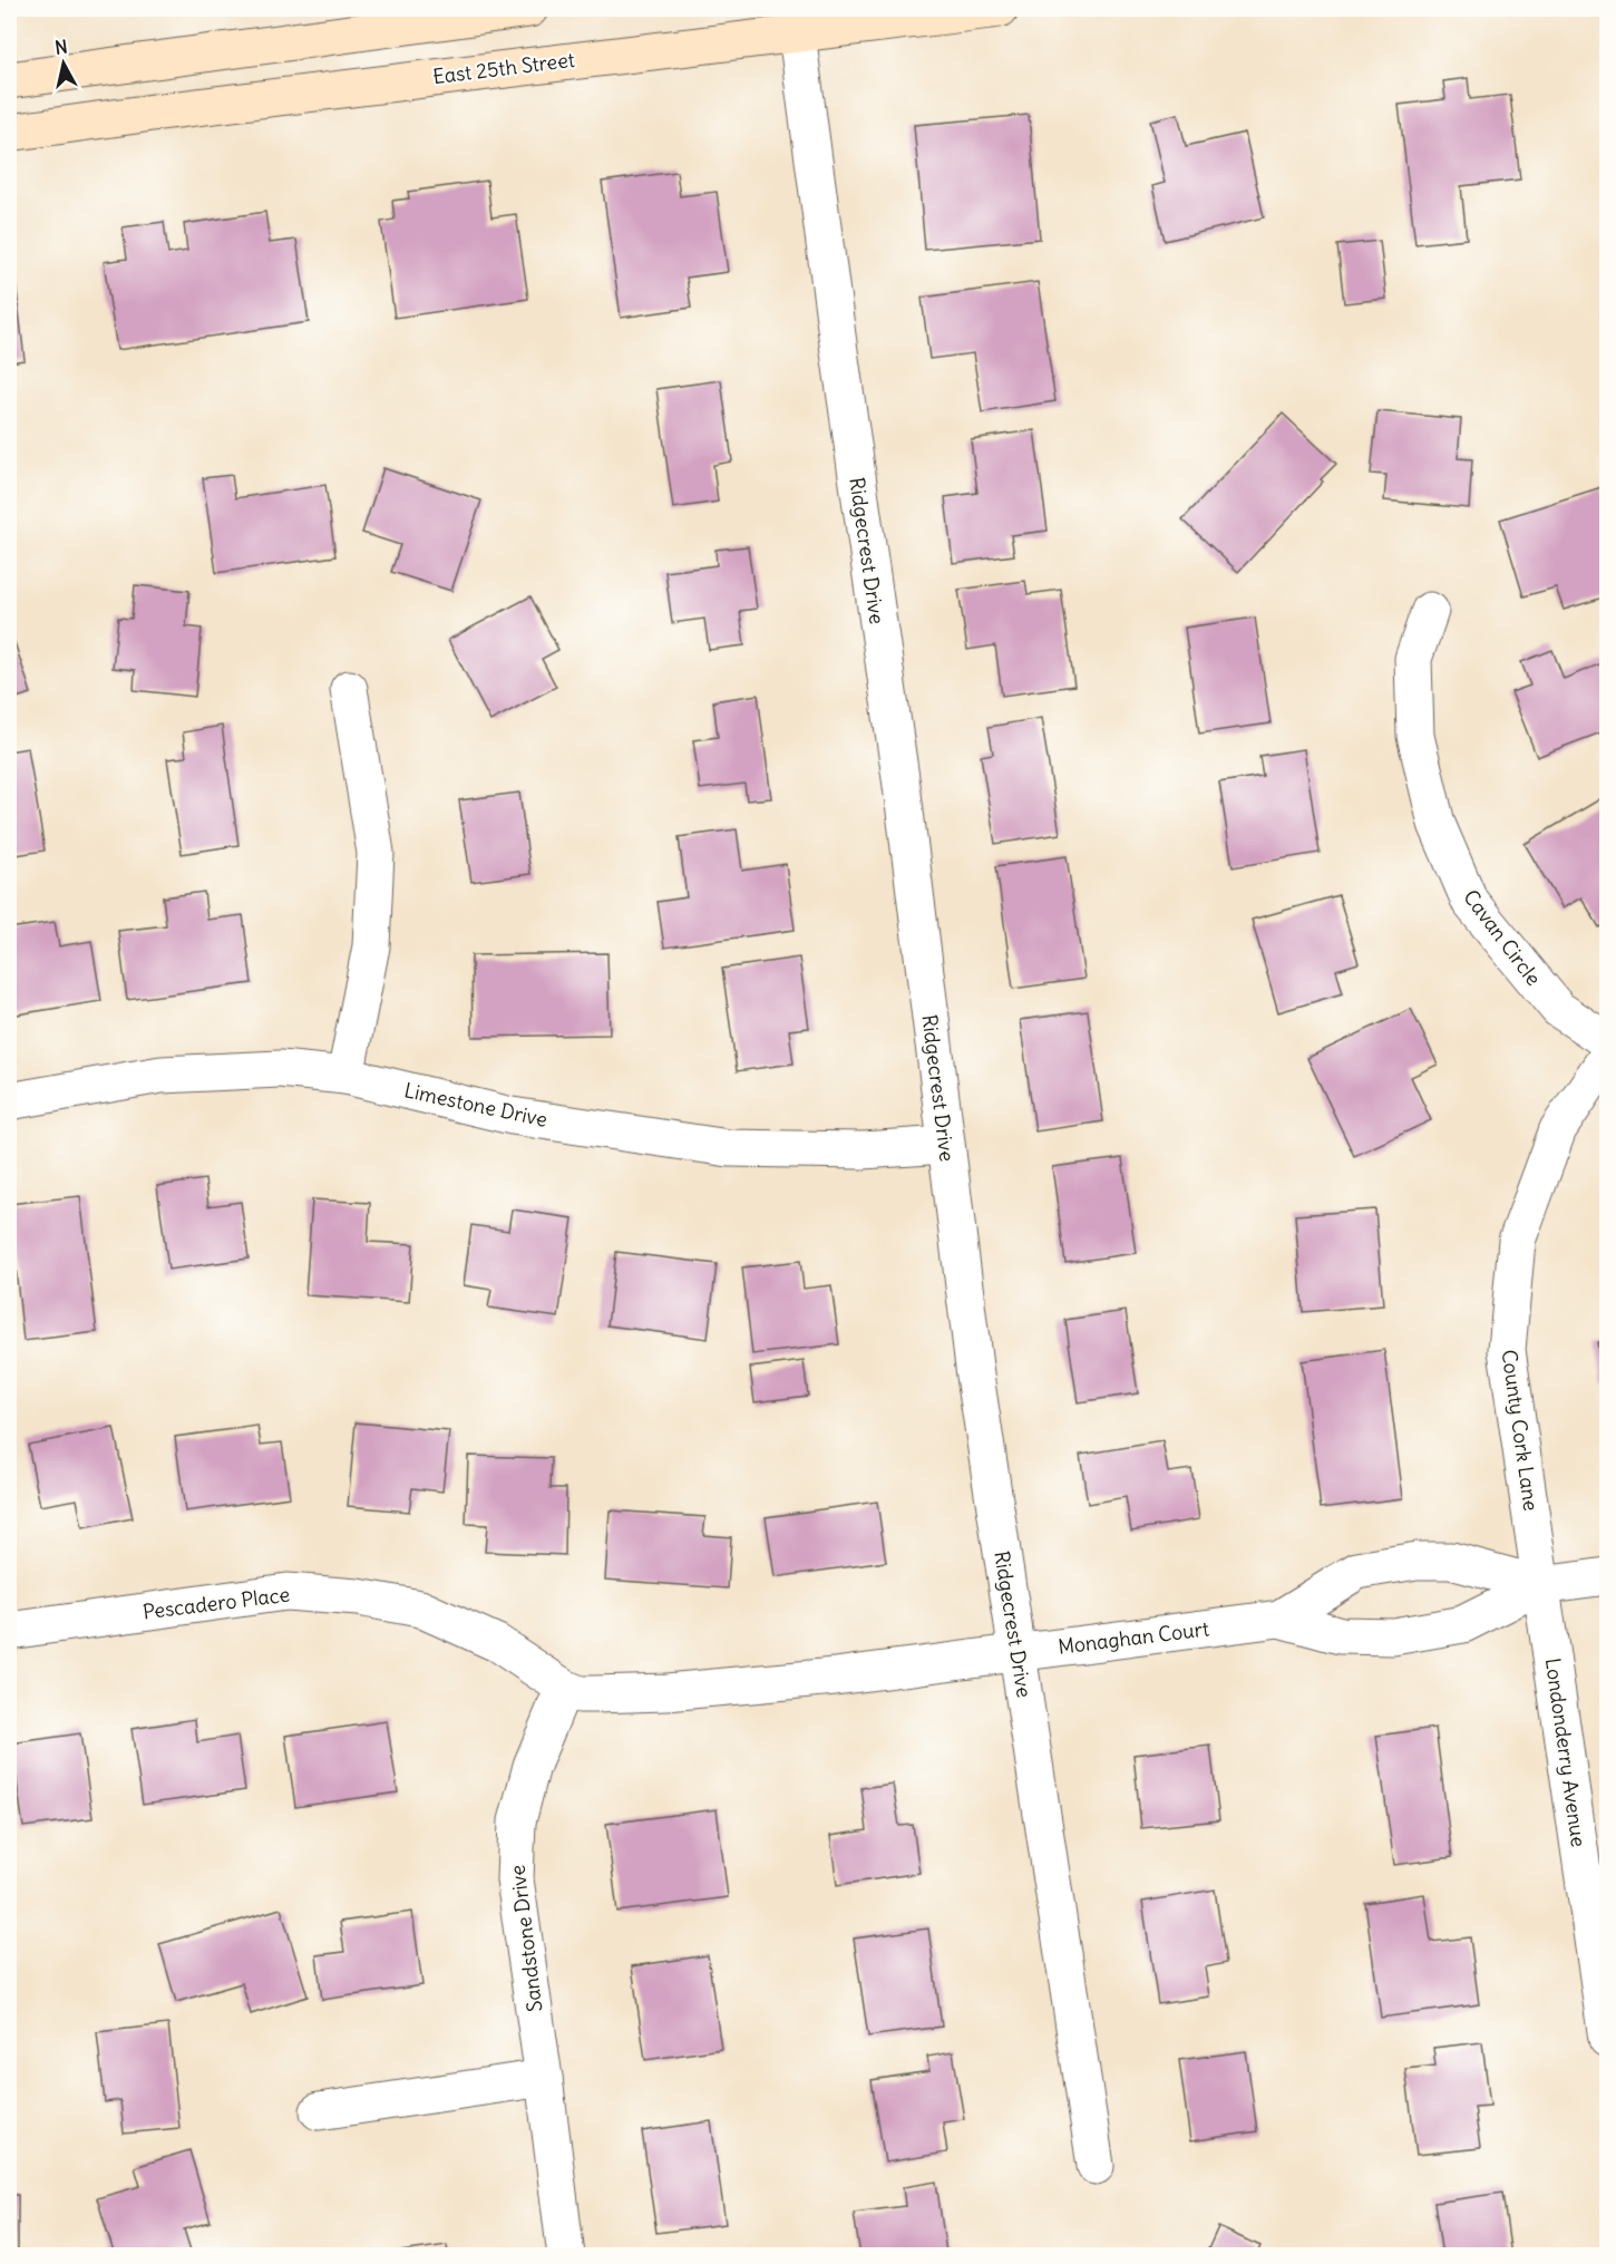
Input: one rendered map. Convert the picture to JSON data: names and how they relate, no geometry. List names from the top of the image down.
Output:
{
  "streets": {
    "street": [
      "East 25th Street",
      "Ridgecrest Drive",
      "Cavan Circle",
      "Limestone Drive",
      "County Cork Lane",
      "Pescadero Place",
      "Monaghan Court",
      "Londonderry Avenue",
      "Sandstone Drive"
    ]
  },
  "crossings": [
    ["East 25th Street", "Ridgecrest Drive"],
    ["Ridgecrest Drive", "Limestone Drive"],
    ["Ridgecrest Drive", "Monaghan Court"],
    ["County Cork Lane", "Monaghan Court"],
    ["County Cork Lane", "Londonderry Avenue"],
    ["Pescadero Place", "Monaghan Court"],
    ["Pescadero Place", "Sandstone Drive"],
    ["Monaghan Court", "Londonderry Avenue"],
    ["Monaghan Court", "Sandstone Drive"]
  ],
  "north": "top"
}
